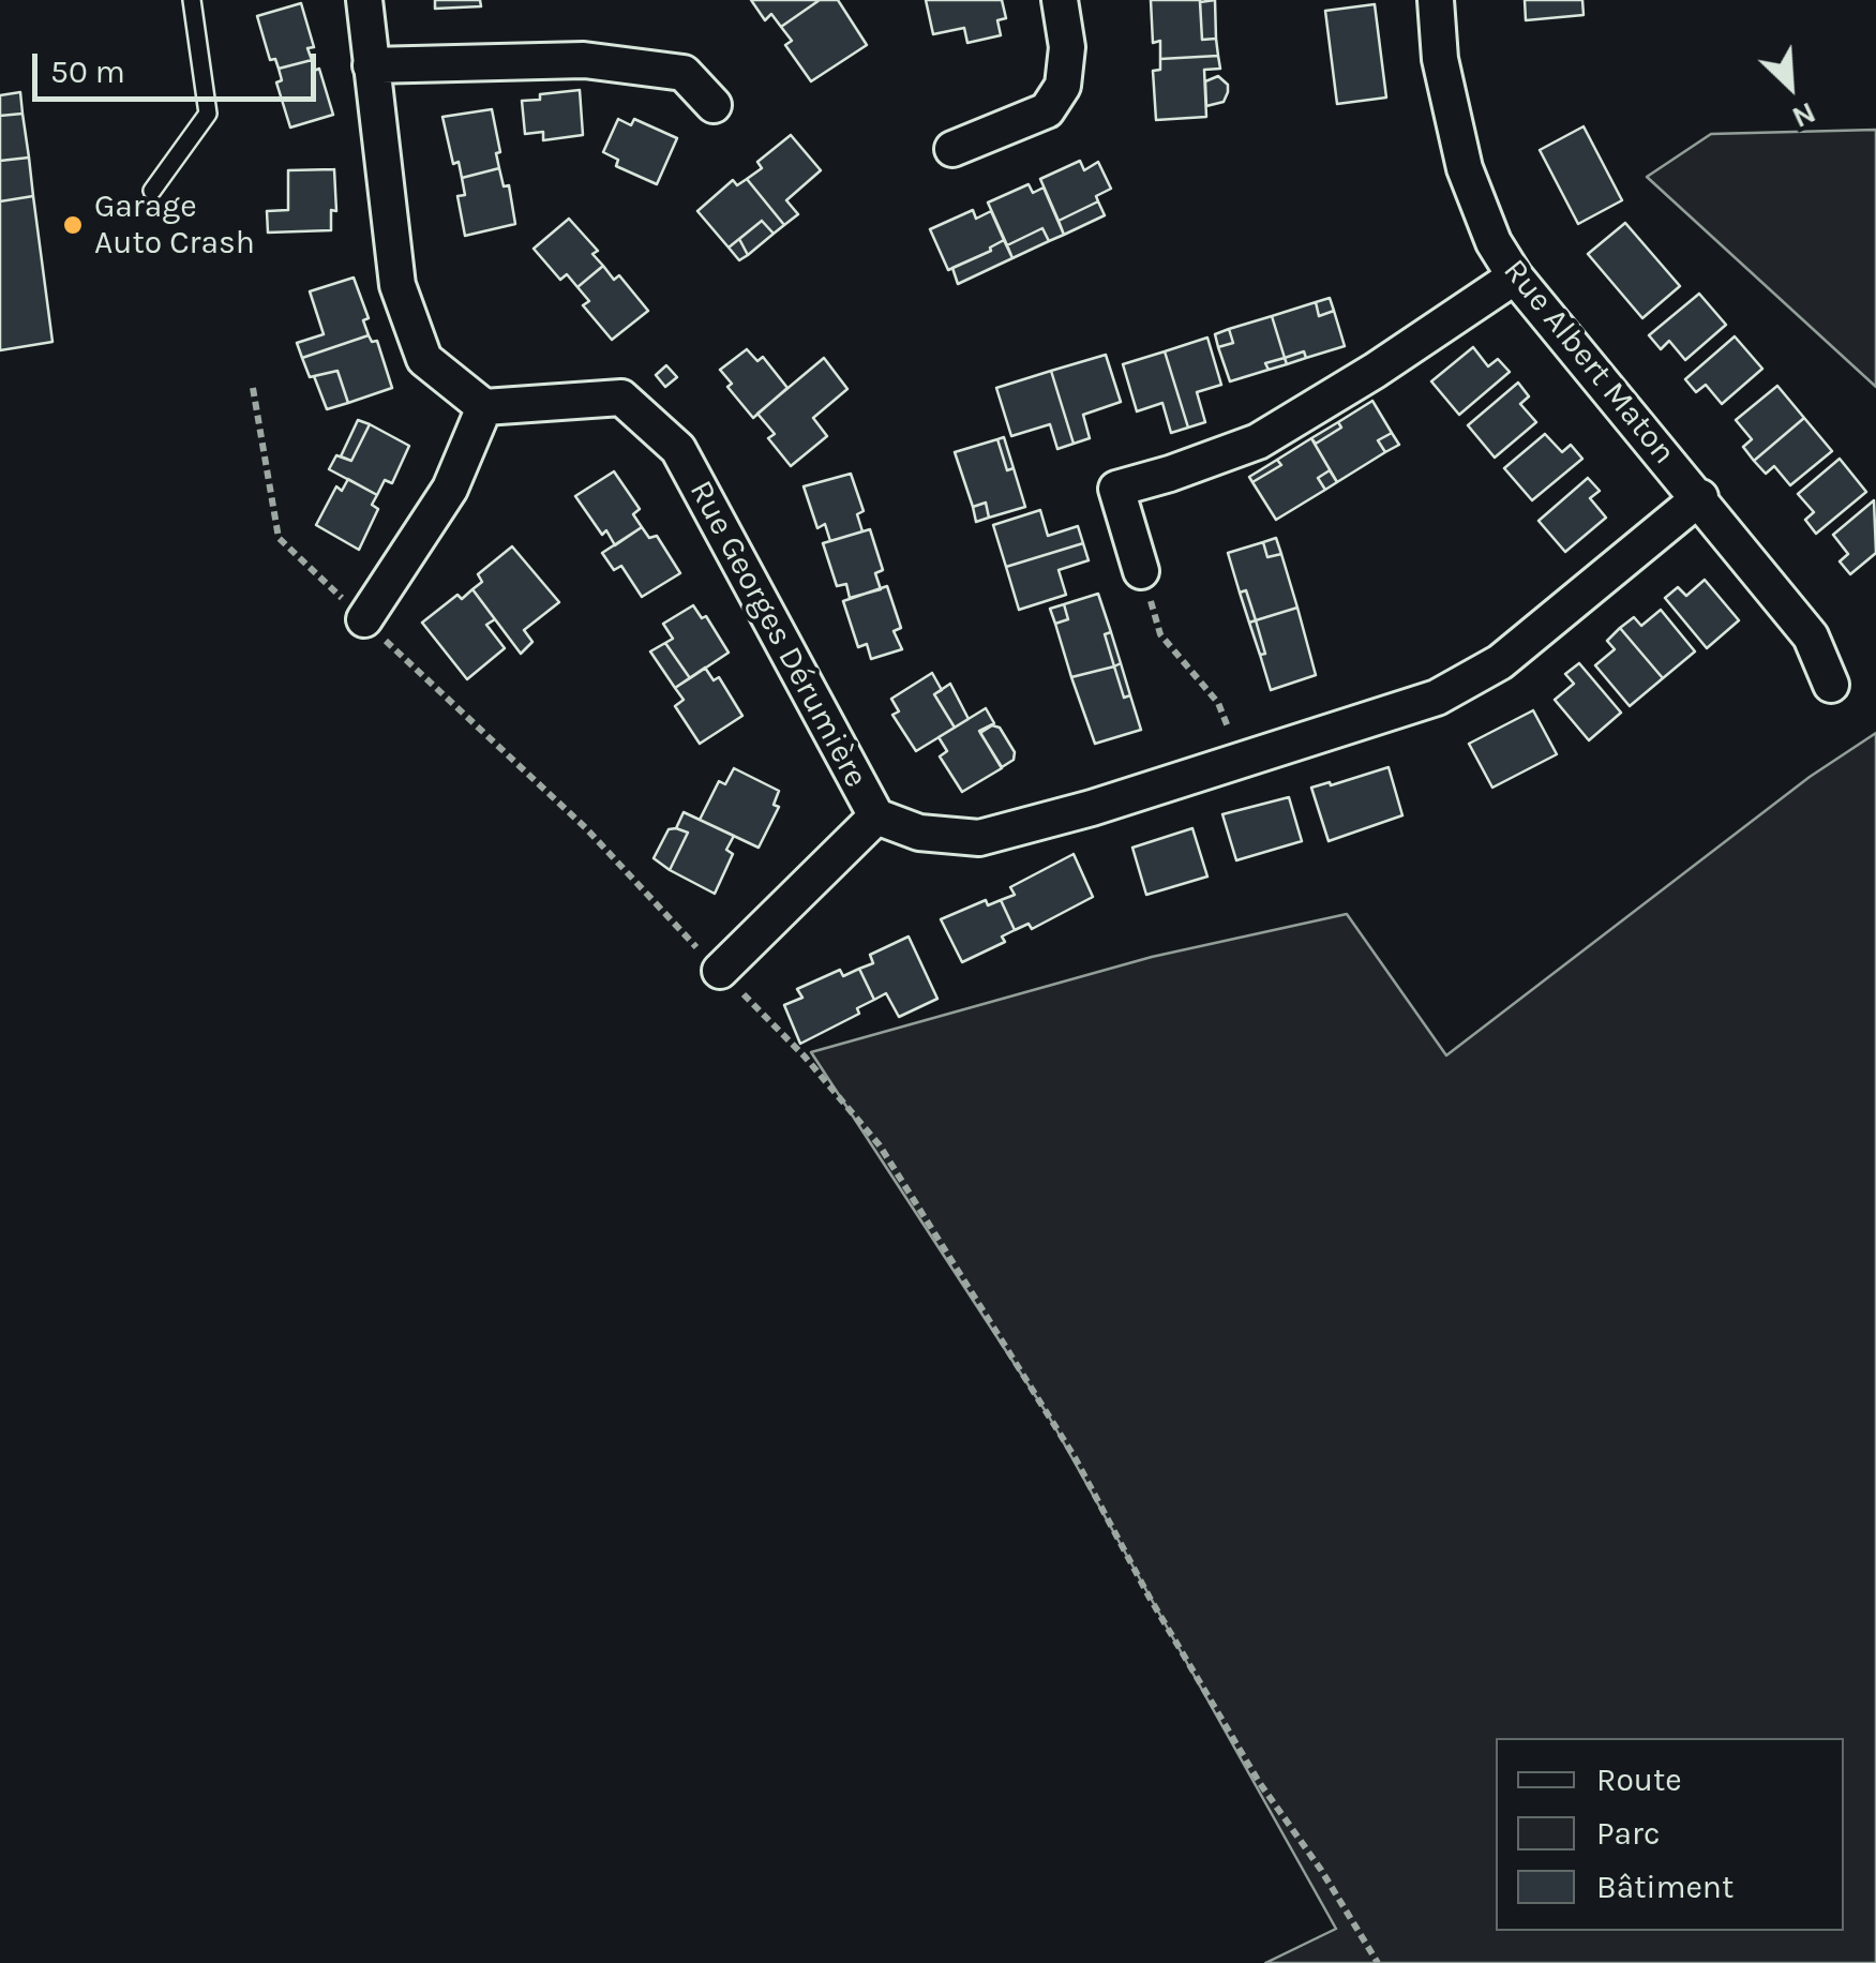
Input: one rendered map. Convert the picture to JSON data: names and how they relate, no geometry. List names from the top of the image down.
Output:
{
  "streets": {
    "street": ["Rue Albert Maton", "Rue Georges Dérumière"]
  },
  "crossings": [
    ["Rue Albert Maton", "Rue Georges Dérumière"]
  ],
  "places": ["Garage Auto Crash"],
  "legend": ["Route", "Parc", "Bâtiment"],
  "scale_bar": "50 m",
  "north": "bottom right"
}
